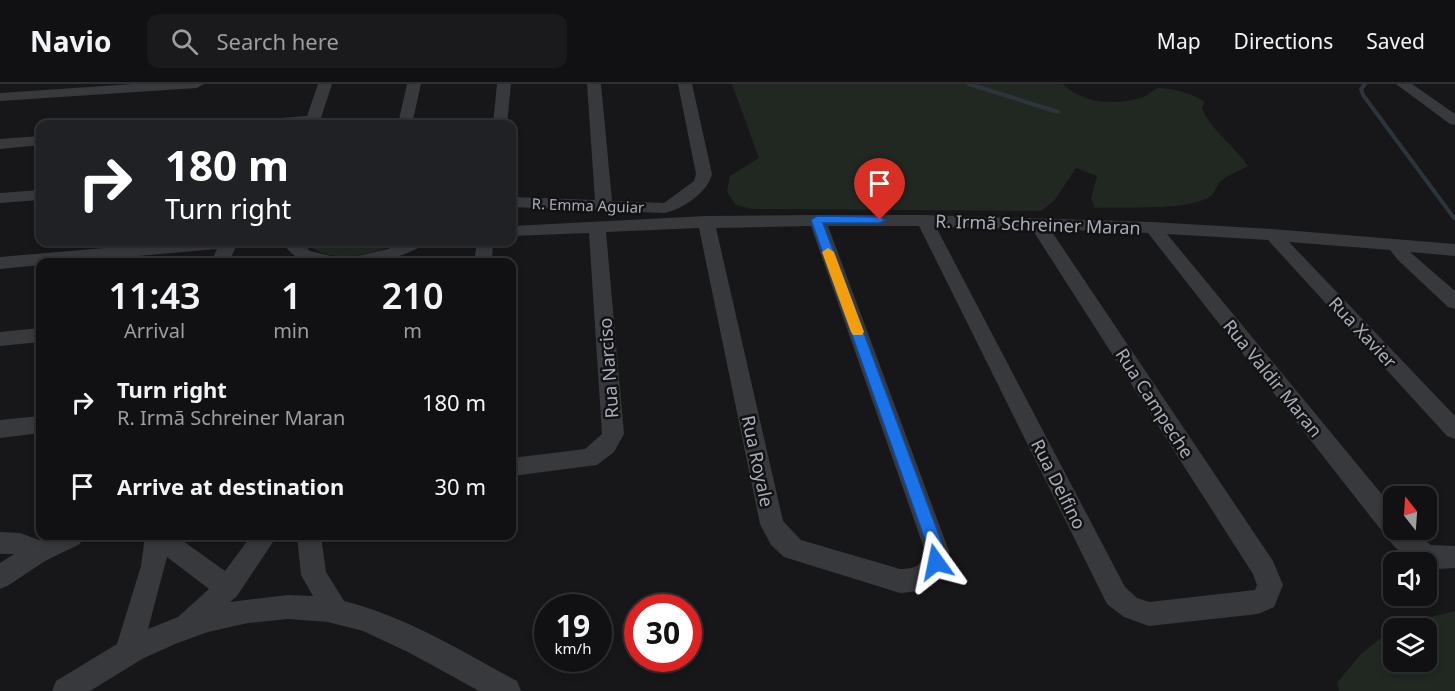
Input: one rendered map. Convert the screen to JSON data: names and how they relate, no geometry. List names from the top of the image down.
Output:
{
  "streets": {
    "street": [
      "R. Emma Aguiar",
      "R. Irmã Schreiner Maran",
      "Rua Xavier",
      "Rua Narciso",
      "Rua Valdir Maran",
      "Rua Campeche",
      "Rua Royale",
      "Rua Delfino"
    ]
  },
  "crossings": [
    ["R. Emma Aguiar", "R. Irmã Schreiner Maran"],
    ["R. Emma Aguiar", "Rua Narciso"],
    ["R. Irmã Schreiner Maran", "Rua Xavier"],
    ["R. Irmã Schreiner Maran", "Rua Narciso"],
    ["R. Irmã Schreiner Maran", "Rua Valdir Maran"],
    ["R. Irmã Schreiner Maran", "Rua Campeche"],
    ["R. Irmã Schreiner Maran", "Rua Royale"],
    ["R. Irmã Schreiner Maran", "Rua Delfino"],
    ["Rua Campeche", "Rua Delfino"]
  ],
  "north": "top",
  "page": {
    "header": "Navio",
    "search": "Search here",
    "nav": ["Map", "Directions", "Saved"],
    "turn": ["180 m", "Turn right"],
    "eta": [
      "11:43",
      "Arrival",
      "1",
      "min",
      "210",
      "m"
    ],
    "list": [
      {
        "name": "Turn right",
        "note": "R. Irmã Schreiner Maran",
        "value": "180 m"
      },
      {
        "name": "Arrive at destination",
        "value": "30 m"
      }
    ],
    "speed": "19 km/h",
    "limit": "30"
  }
}
